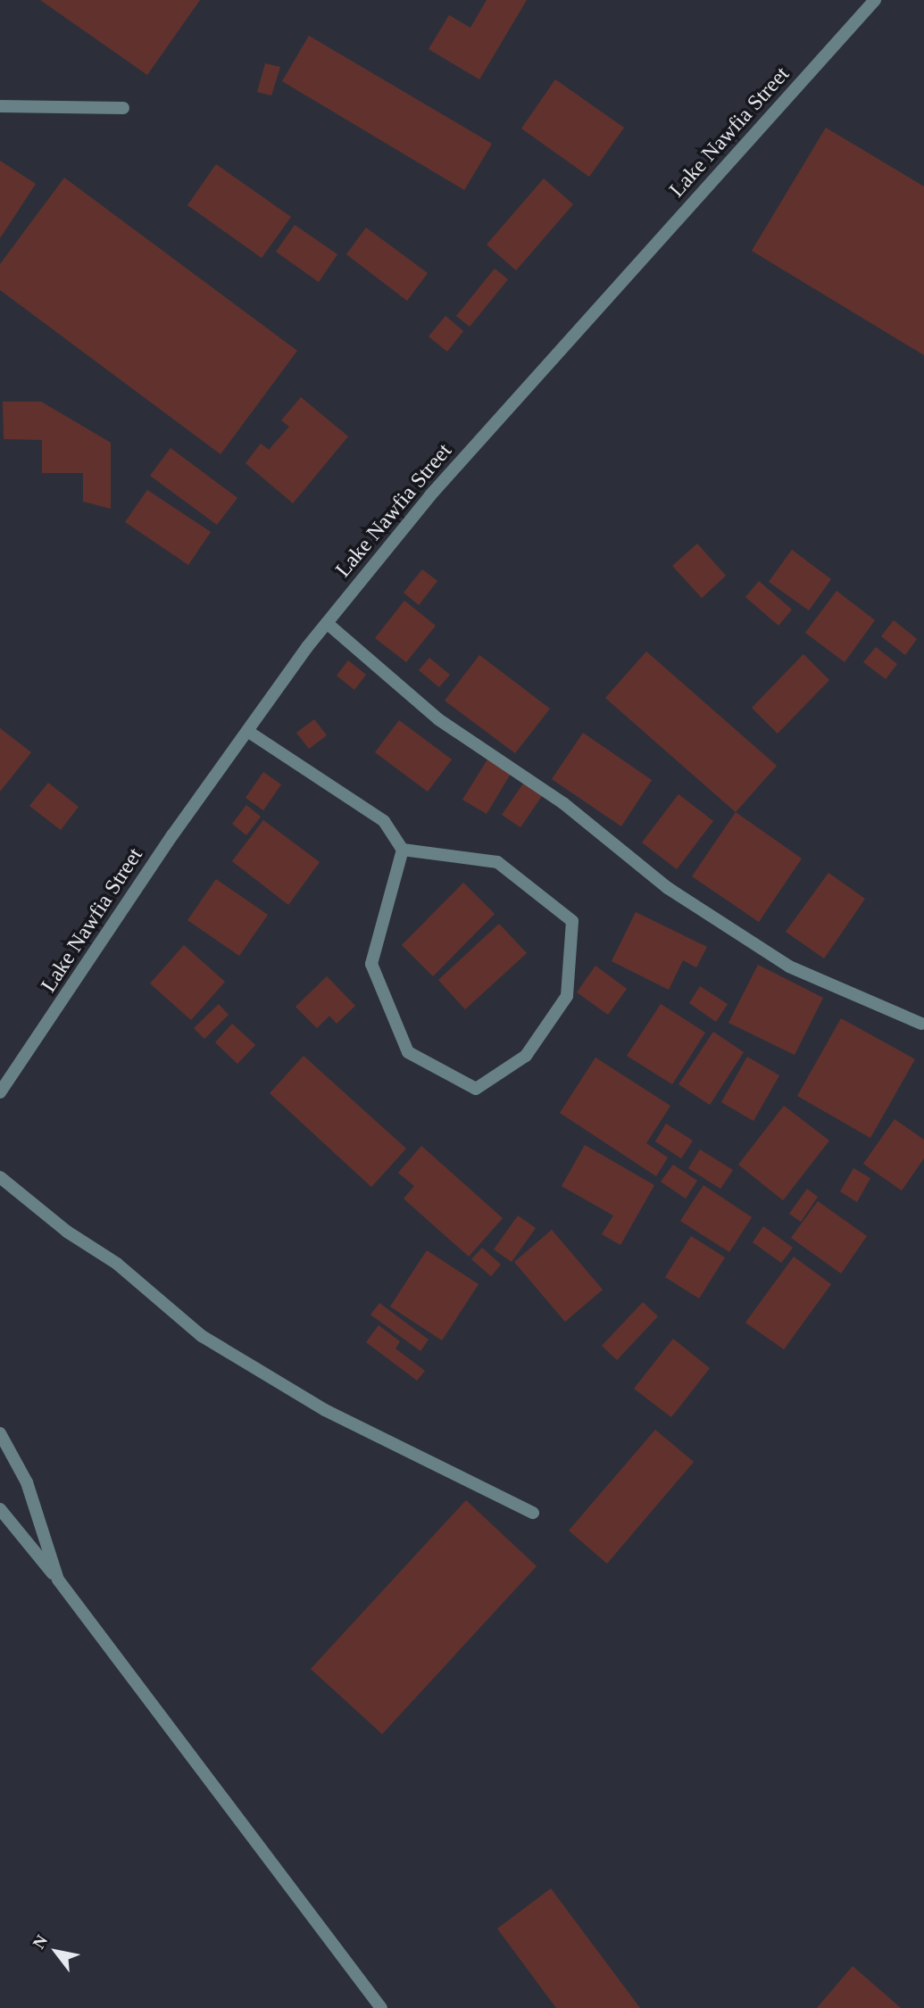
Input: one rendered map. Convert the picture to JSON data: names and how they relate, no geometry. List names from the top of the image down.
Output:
{
  "streets": {
    "street": ["Lake Nawfia Street"]
  },
  "north": "top left"
}
